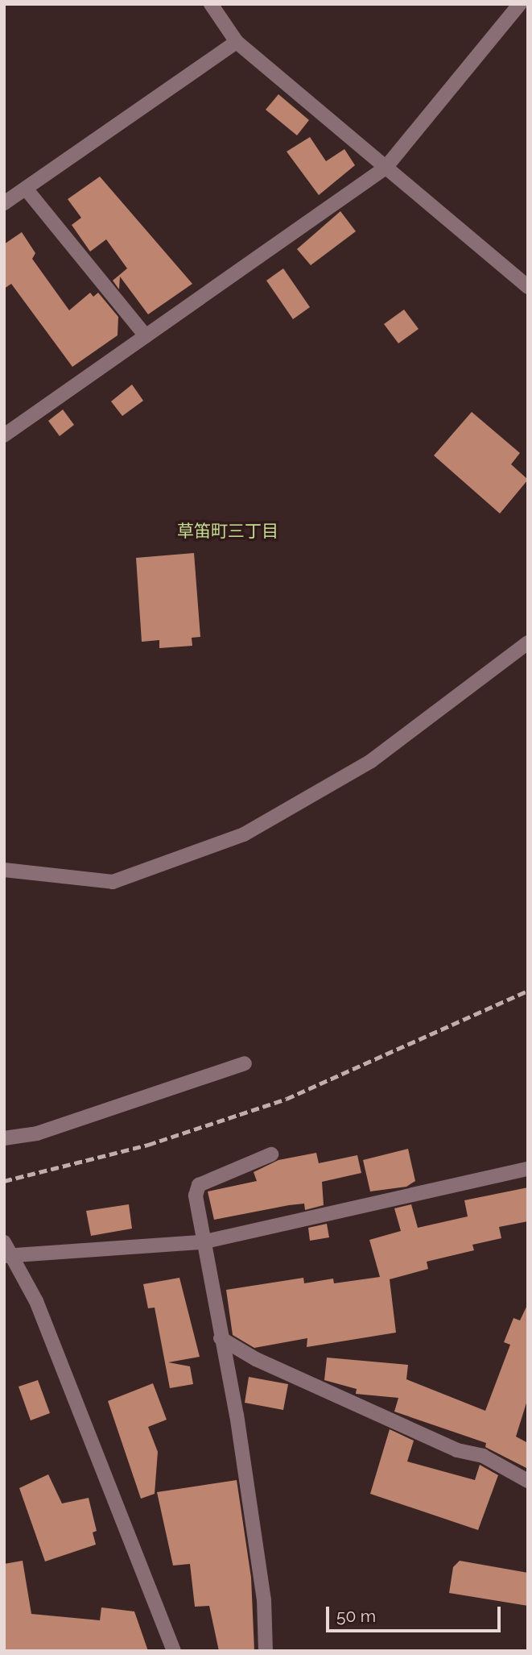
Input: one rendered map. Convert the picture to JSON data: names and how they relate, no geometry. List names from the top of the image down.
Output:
{
  "districts": ["草笛町三丁目"],
  "scale_bar": "50 m"
}
